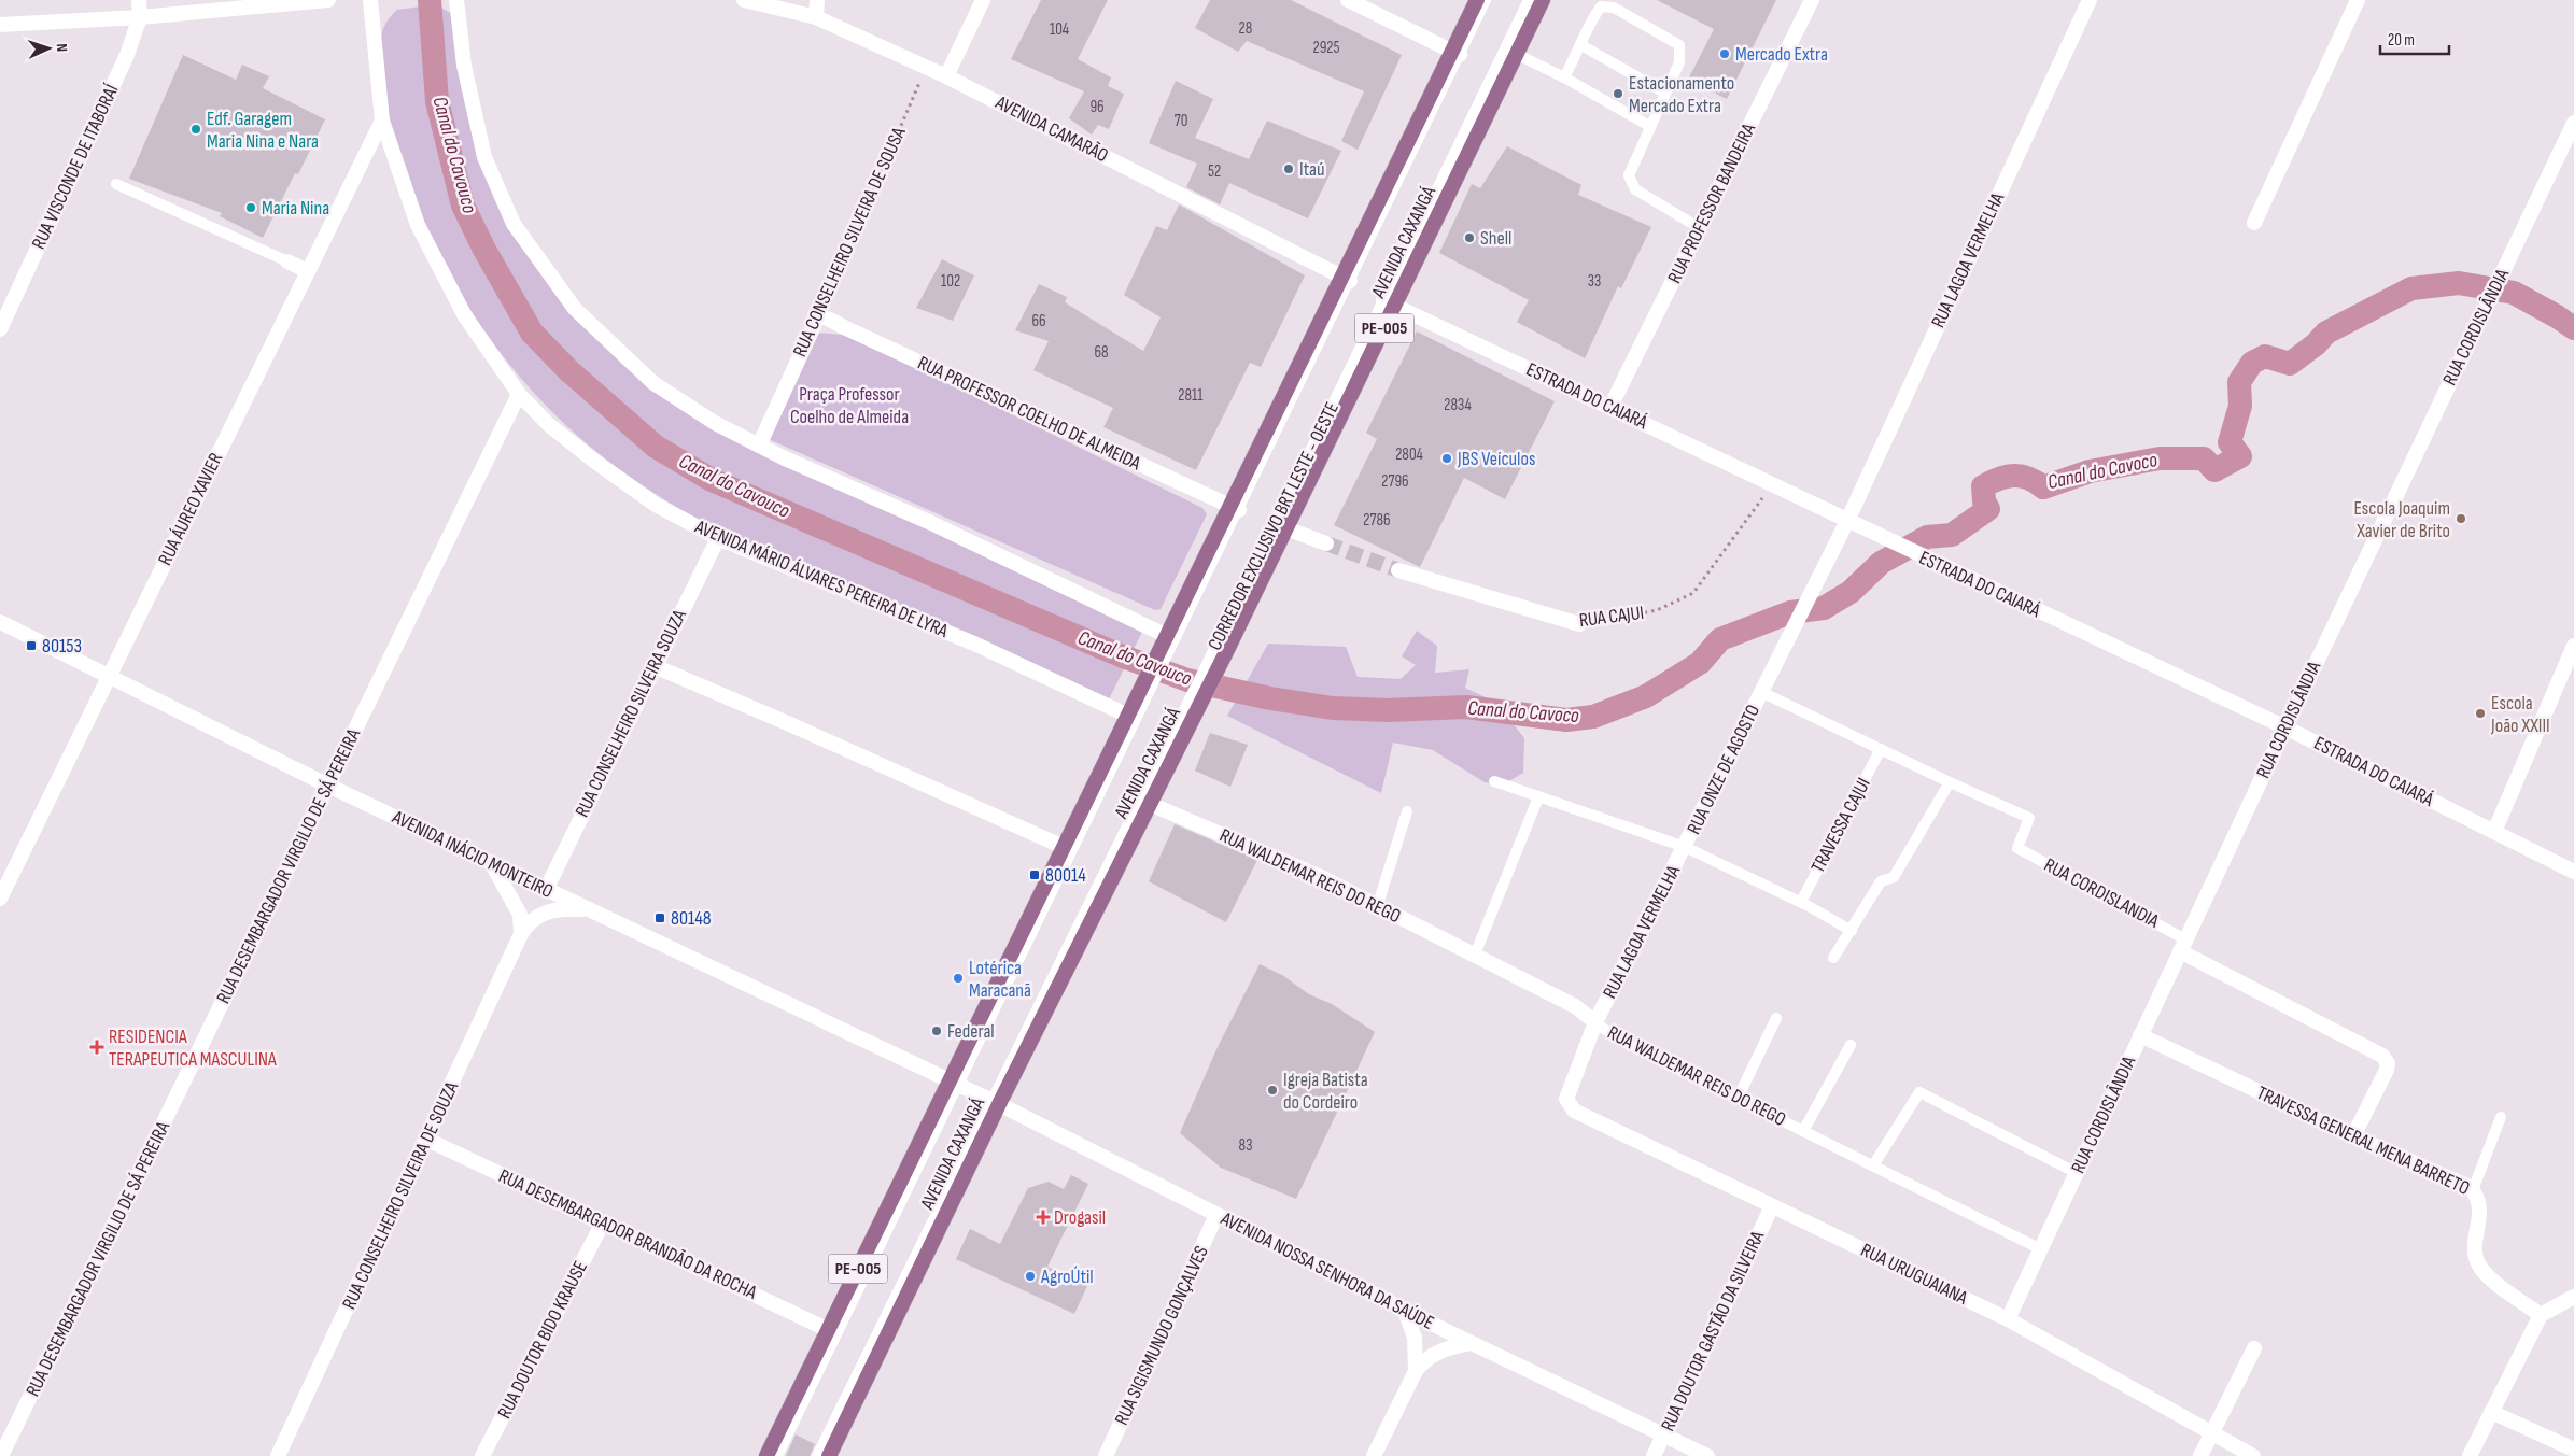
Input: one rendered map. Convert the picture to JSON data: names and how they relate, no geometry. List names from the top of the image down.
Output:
{
  "streets": {
    "main road": ["AVENIDA CAXANGÁ", "PE-005"],
    "street": [
      "AVENIDA CAMARÃO",
      "RUA VISCONDE DE ITABORAÍ",
      "RUA PROFESSOR BANDEIRA",
      "RUA CONSELHEIRO SILVEIRA DE SOUSA",
      "RUA LAGOA VERMELHA",
      "RUA CORDISLÂNDIA",
      "ESTRADA DO CAIARÁ",
      "RUA PROFESSOR COELHO DE ALMEIDA",
      "RUA ÁUREO XAVIER",
      "AVENIDA MÁRIO ÁLVARES PEREIRA DE LYRA",
      "RUA CAJUI",
      "RUA CONSELHEIRO SILVEIRA SOUZA",
      "RUA ONZE DE AGOSTO",
      "AVENIDA INÁCIO MONTEIRO",
      "RUA DESEMBARGADOR VIRGILIO DE SÁ PEREIRA",
      "RUA WALDEMAR REIS DO REGO",
      "TRAVESSA GENERAL MENA BARRETO",
      "RUA CONSELHEIRO SILVEIRA DE SOUZA",
      "RUA DESEMBARGADOR BRANDÃO DA ROCHA",
      "AVENIDA NOSSA SENHORA DA SAÚDE",
      "RUA URUGUAIANA",
      "RUA DOUTOR GASTÃO DA SILVEIRA",
      "RUA SIGISMUNDO GONÇALVES",
      "RUA DOUTOR BIDO KRAUSE"
    ],
    "lane": ["TRAVESSA CAJUI", "RUA CORDISLANDIA"]
  },
  "crossings": [
    ["AVENIDA CAMARÃO", "RUA CONSELHEIRO SILVEIRA DE SOUSA"],
    ["AVENIDA CAMARÃO", "AVENIDA CAXANGÁ"],
    ["RUA PROFESSOR BANDEIRA", "ESTRADA DO CAIARÁ"],
    ["RUA CONSELHEIRO SILVEIRA DE SOUSA", "RUA PROFESSOR COELHO DE ALMEIDA"],
    ["AVENIDA CAXANGÁ", "ESTRADA DO CAIARÁ"],
    ["AVENIDA CAXANGÁ", "RUA PROFESSOR COELHO DE ALMEIDA"],
    ["AVENIDA CAXANGÁ", "AVENIDA MÁRIO ÁLVARES PEREIRA DE LYRA"],
    ["AVENIDA CAXANGÁ", "AVENIDA INÁCIO MONTEIRO"],
    ["AVENIDA CAXANGÁ", "RUA WALDEMAR REIS DO REGO"],
    ["AVENIDA CAXANGÁ", "RUA DESEMBARGADOR BRANDÃO DA ROCHA"],
    ["AVENIDA CAXANGÁ", "AVENIDA NOSSA SENHORA DA SAÚDE"],
    ["RUA LAGOA VERMELHA", "ESTRADA DO CAIARÁ"],
    ["RUA LAGOA VERMELHA", "RUA ONZE DE AGOSTO"],
    ["RUA LAGOA VERMELHA", "RUA WALDEMAR REIS DO REGO"],
    ["RUA LAGOA VERMELHA", "RUA URUGUAIANA"],
    ["RUA CORDISLÂNDIA", "ESTRADA DO CAIARÁ"],
    ["RUA CORDISLÂNDIA", "RUA WALDEMAR REIS DO REGO"],
    ["RUA CORDISLÂNDIA", "RUA CORDISLANDIA"],
    ["RUA CORDISLÂNDIA", "TRAVESSA GENERAL MENA BARRETO"],
    ["RUA CORDISLÂNDIA", "RUA URUGUAIANA"],
    ["ESTRADA DO CAIARÁ", "RUA CAJUI"],
    ["RUA ÁUREO XAVIER", "AVENIDA MÁRIO ÁLVARES PEREIRA DE LYRA"],
    ["RUA ÁUREO XAVIER", "AVENIDA INÁCIO MONTEIRO"],
    ["AVENIDA MÁRIO ÁLVARES PEREIRA DE LYRA", "RUA CONSELHEIRO SILVEIRA SOUZA"],
    ["AVENIDA MÁRIO ÁLVARES PEREIRA DE LYRA", "RUA DESEMBARGADOR VIRGILIO DE SÁ PEREIRA"],
    ["RUA CONSELHEIRO SILVEIRA SOUZA", "AVENIDA INÁCIO MONTEIRO"],
    ["AVENIDA INÁCIO MONTEIRO", "RUA DESEMBARGADOR VIRGILIO DE SÁ PEREIRA"],
    ["AVENIDA INÁCIO MONTEIRO", "RUA CONSELHEIRO SILVEIRA DE SOUZA"],
    ["AVENIDA INÁCIO MONTEIRO", "AVENIDA NOSSA SENHORA DA SAÚDE"],
    ["RUA CONSELHEIRO SILVEIRA DE SOUZA", "RUA DESEMBARGADOR BRANDÃO DA ROCHA"],
    ["RUA DESEMBARGADOR BRANDÃO DA ROCHA", "RUA DOUTOR BIDO KRAUSE"],
    ["AVENIDA NOSSA SENHORA DA SAÚDE", "RUA DOUTOR GASTÃO DA SILVEIRA"],
    ["AVENIDA NOSSA SENHORA DA SAÚDE", "RUA SIGISMUNDO GONÇALVES"],
    ["RUA URUGUAIANA", "RUA DOUTOR GASTÃO DA SILVEIRA"]
  ],
  "water": ["Canal do Cavouco", "Canal do Cavoco"],
  "parks": ["Praça Professor Coelho de Almeida"],
  "places": {
    "other": [
      "Mercado Extra",
      "Estacionamento Mercado Extra",
      "Edf. Garagem Maria Nina e Nara",
      "Itaú",
      "Maria Nina",
      "Shell",
      "JBS Veículos",
      "Escola Joaquim Xavier de Brito",
      "Escola João XXIII",
      "Lotérica Maracanã",
      "Federal",
      "Igreja Batista do Cordeiro",
      "AgroÚtil"
    ],
    "transit": ["80153", "80014", "80148"],
    "health": ["RESIDENCIA TERAPEUTICA MASCULINA", "Drogasil"]
  },
  "house_numbers": [
    "28",
    "104",
    "2925",
    "96",
    "70",
    "52",
    "102",
    "33",
    "66",
    "68",
    "2811",
    "2834",
    "2804",
    "2796",
    "2786",
    "83"
  ],
  "scale_bar": "20 m",
  "north": "right"
}
